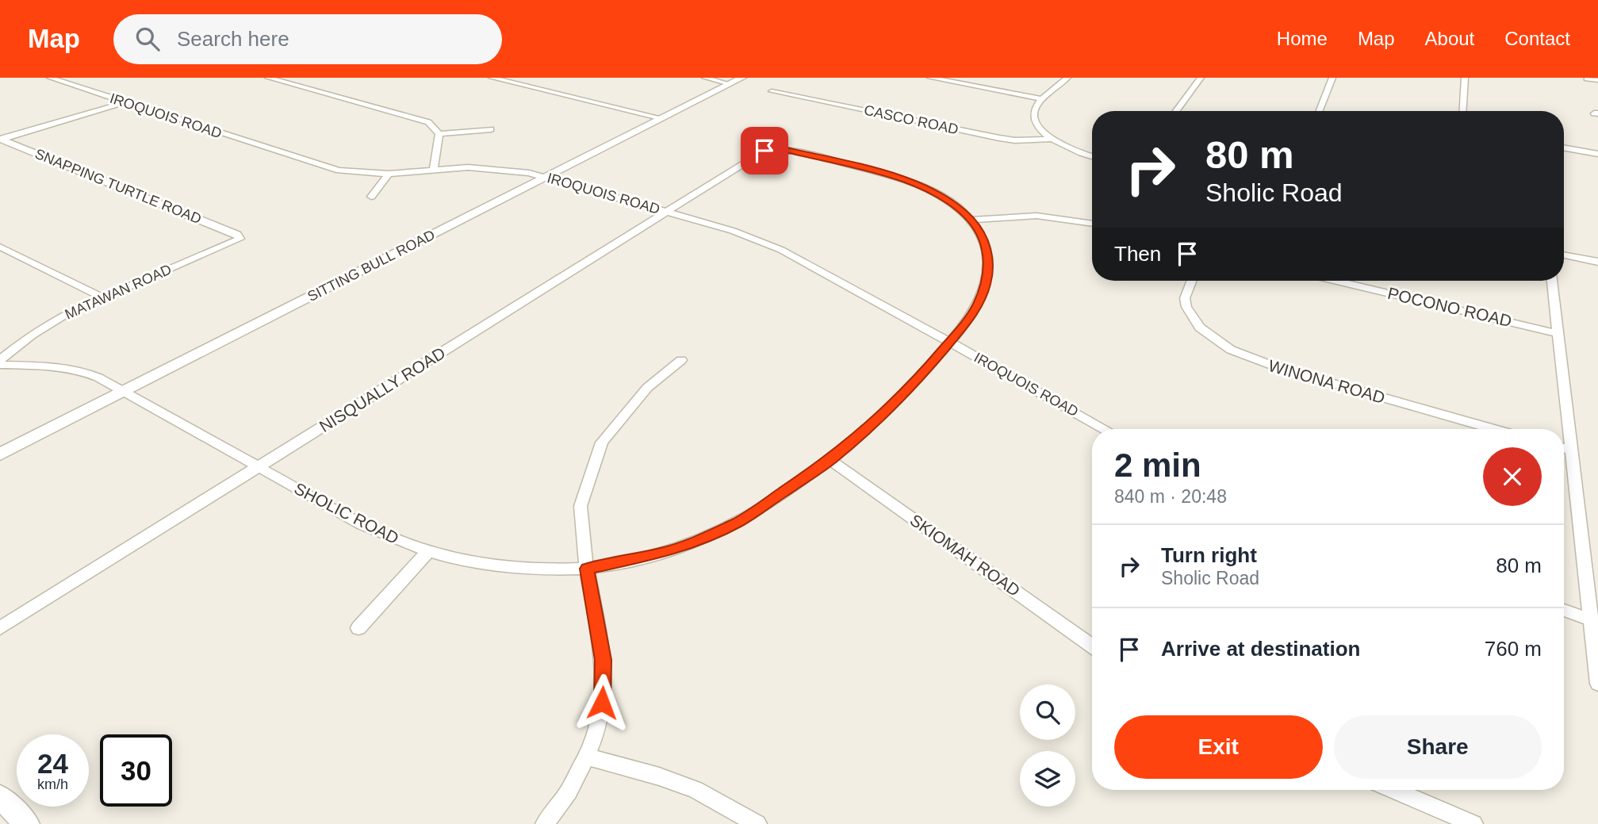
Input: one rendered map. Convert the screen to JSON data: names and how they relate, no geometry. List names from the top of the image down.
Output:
{
  "streets": {
    "street": [
      "IROQUOIS ROAD",
      "CASCO ROAD",
      "SNAPPING TURTLE ROAD",
      "SITTING BULL ROAD",
      "MATAWAN ROAD",
      "POCONO ROAD",
      "WINONA ROAD",
      "NISQUALLY ROAD",
      "SHOLIC ROAD",
      "SKIOMAH ROAD"
    ]
  },
  "crossings": [
    ["IROQUOIS ROAD", "SITTING BULL ROAD"],
    ["IROQUOIS ROAD", "NISQUALLY ROAD"],
    ["IROQUOIS ROAD", "SHOLIC ROAD"],
    ["SNAPPING TURTLE ROAD", "MATAWAN ROAD"],
    ["SITTING BULL ROAD", "SHOLIC ROAD"],
    ["NISQUALLY ROAD", "SHOLIC ROAD"],
    ["SHOLIC ROAD", "SKIOMAH ROAD"]
  ],
  "page": {
    "header": "Map",
    "search": "Search here",
    "nav": [
      "Home",
      "Map",
      "About",
      "Contact"
    ],
    "turn": ["80 m", "Sholic Road"],
    "then": "Then",
    "heading": ["2 min", "840 m · 20:48"],
    "list": [
      {
        "name": "Turn right",
        "note": "Sholic Road",
        "value": "80 m"
      },
      {
        "name": "Arrive at destination",
        "value": "760 m"
      }
    ],
    "buttons": ["Exit", "Share"],
    "speed": "24 km/h",
    "limit": "30"
  }
}
